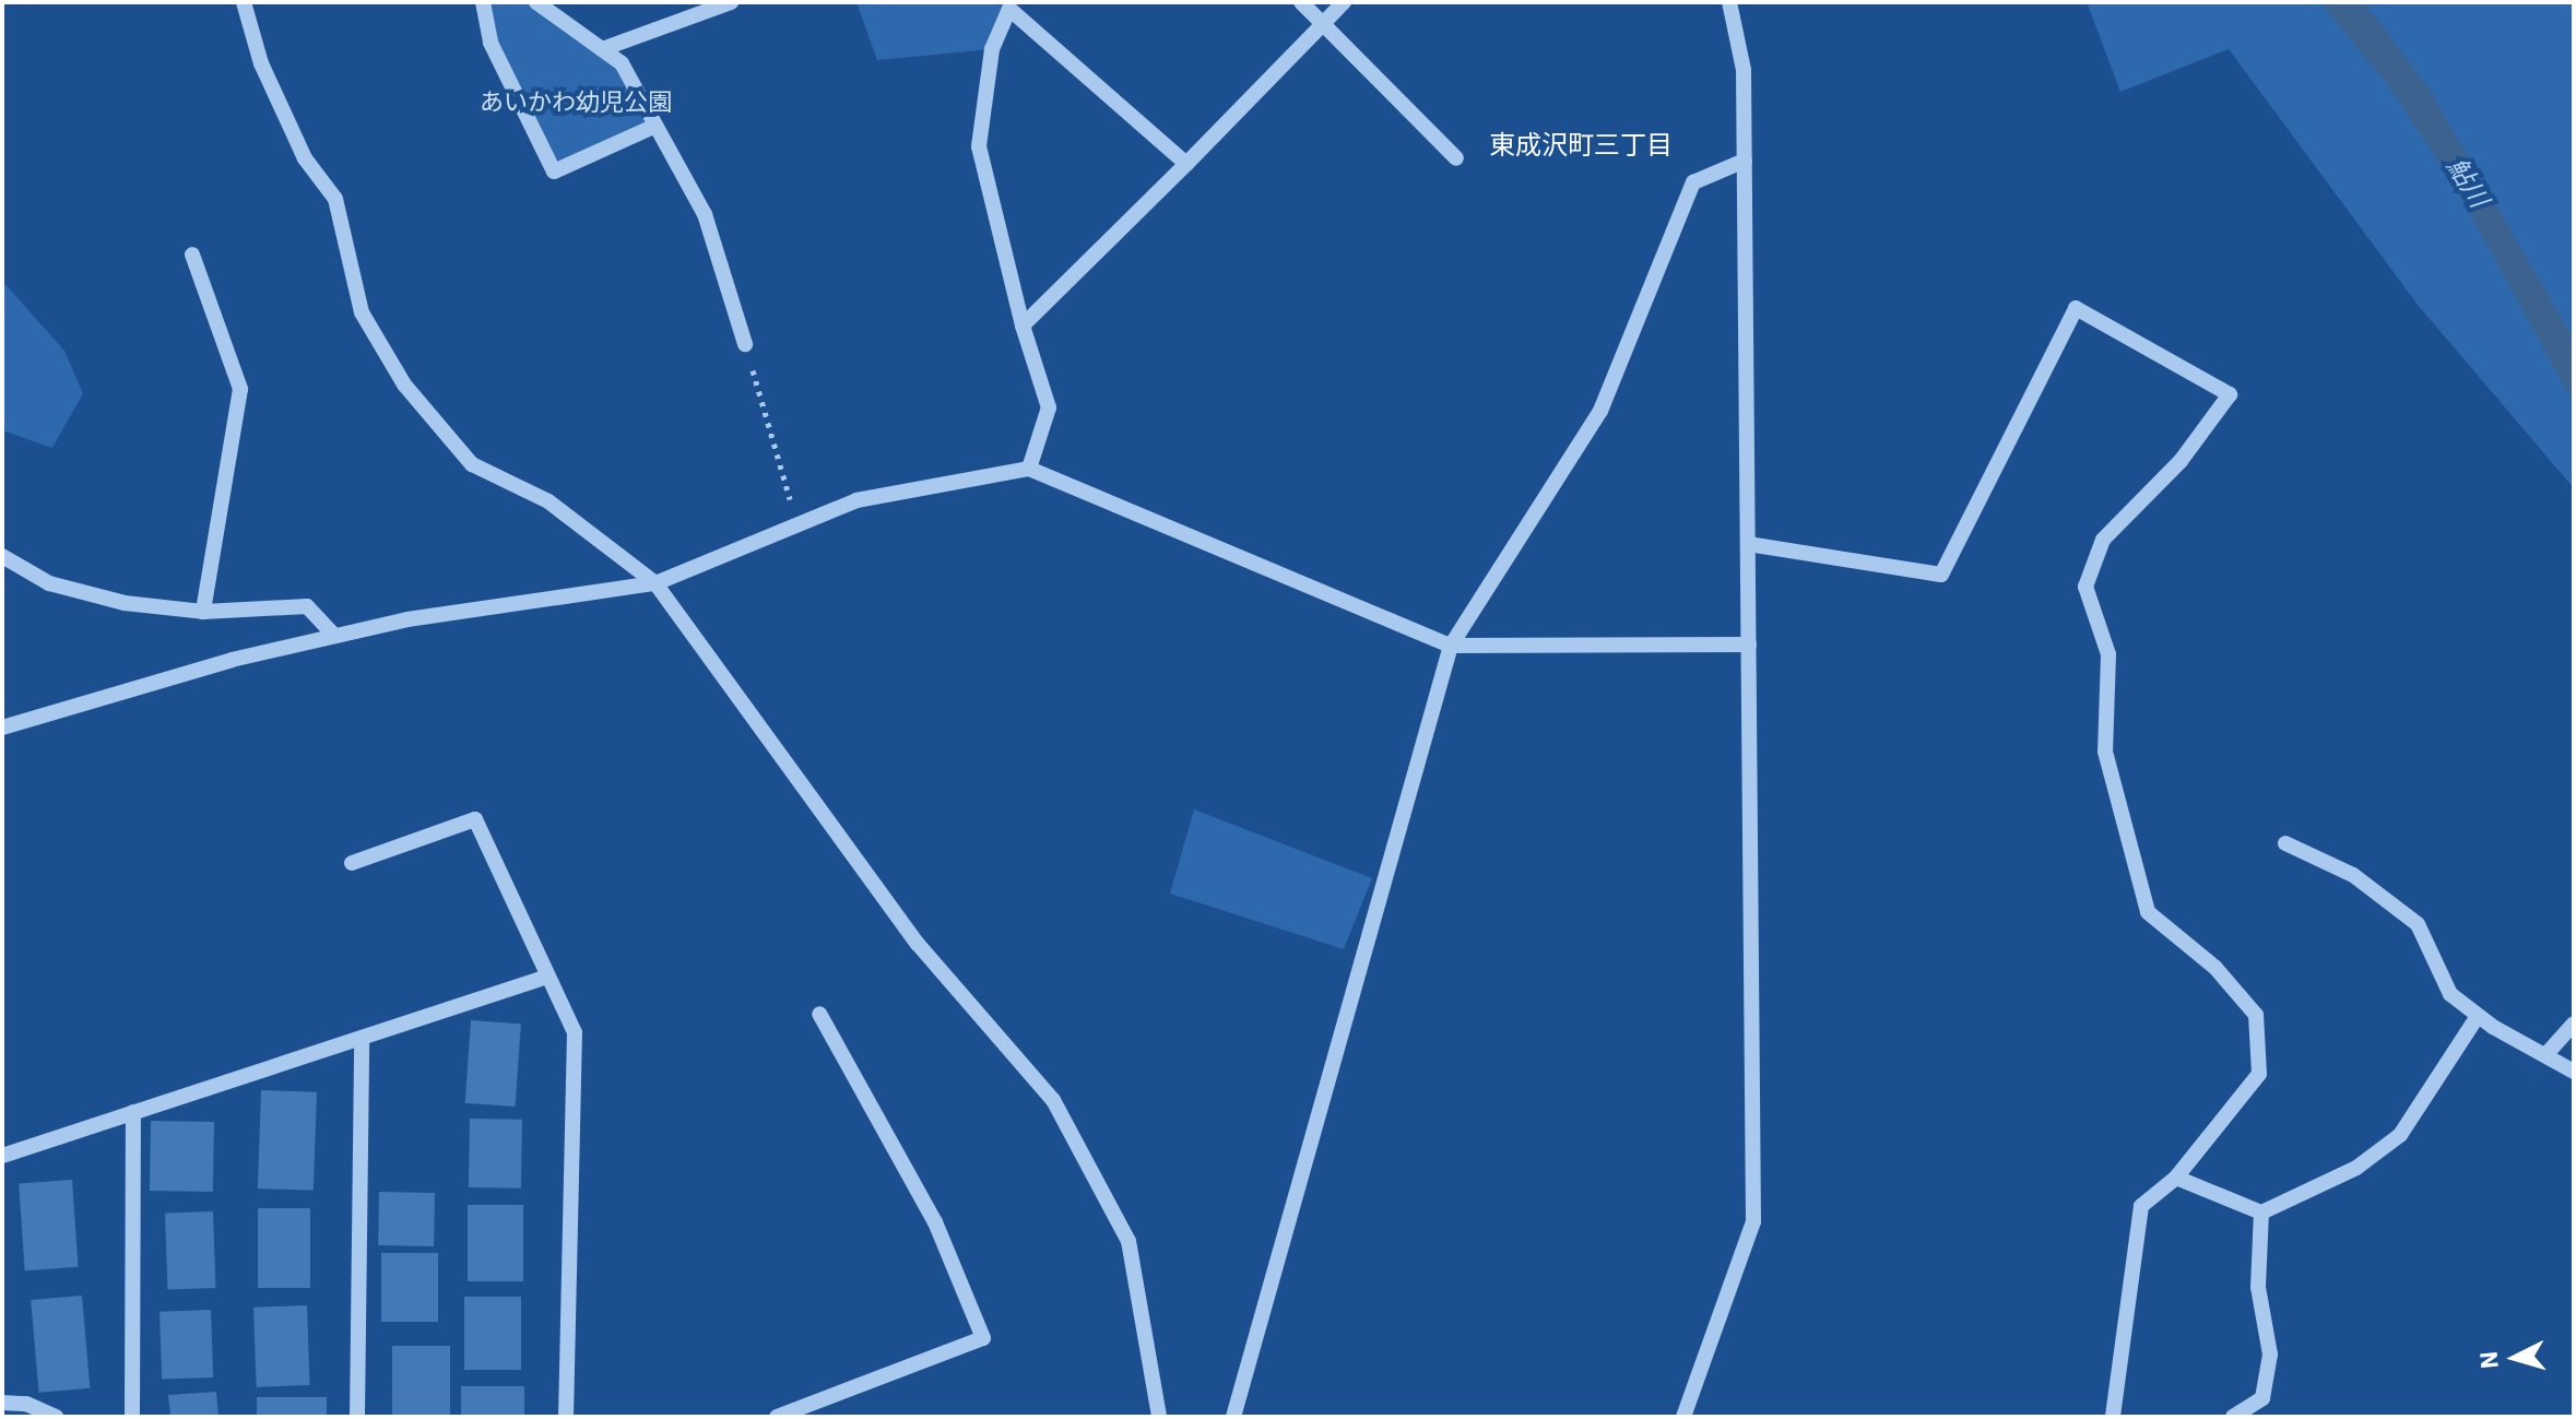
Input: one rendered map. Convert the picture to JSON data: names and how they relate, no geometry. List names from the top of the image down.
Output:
{
  "districts": ["東成沢町三丁目"],
  "water": ["鮎川"],
  "parks": ["あいかわ幼児公園"],
  "north": "left"
}
